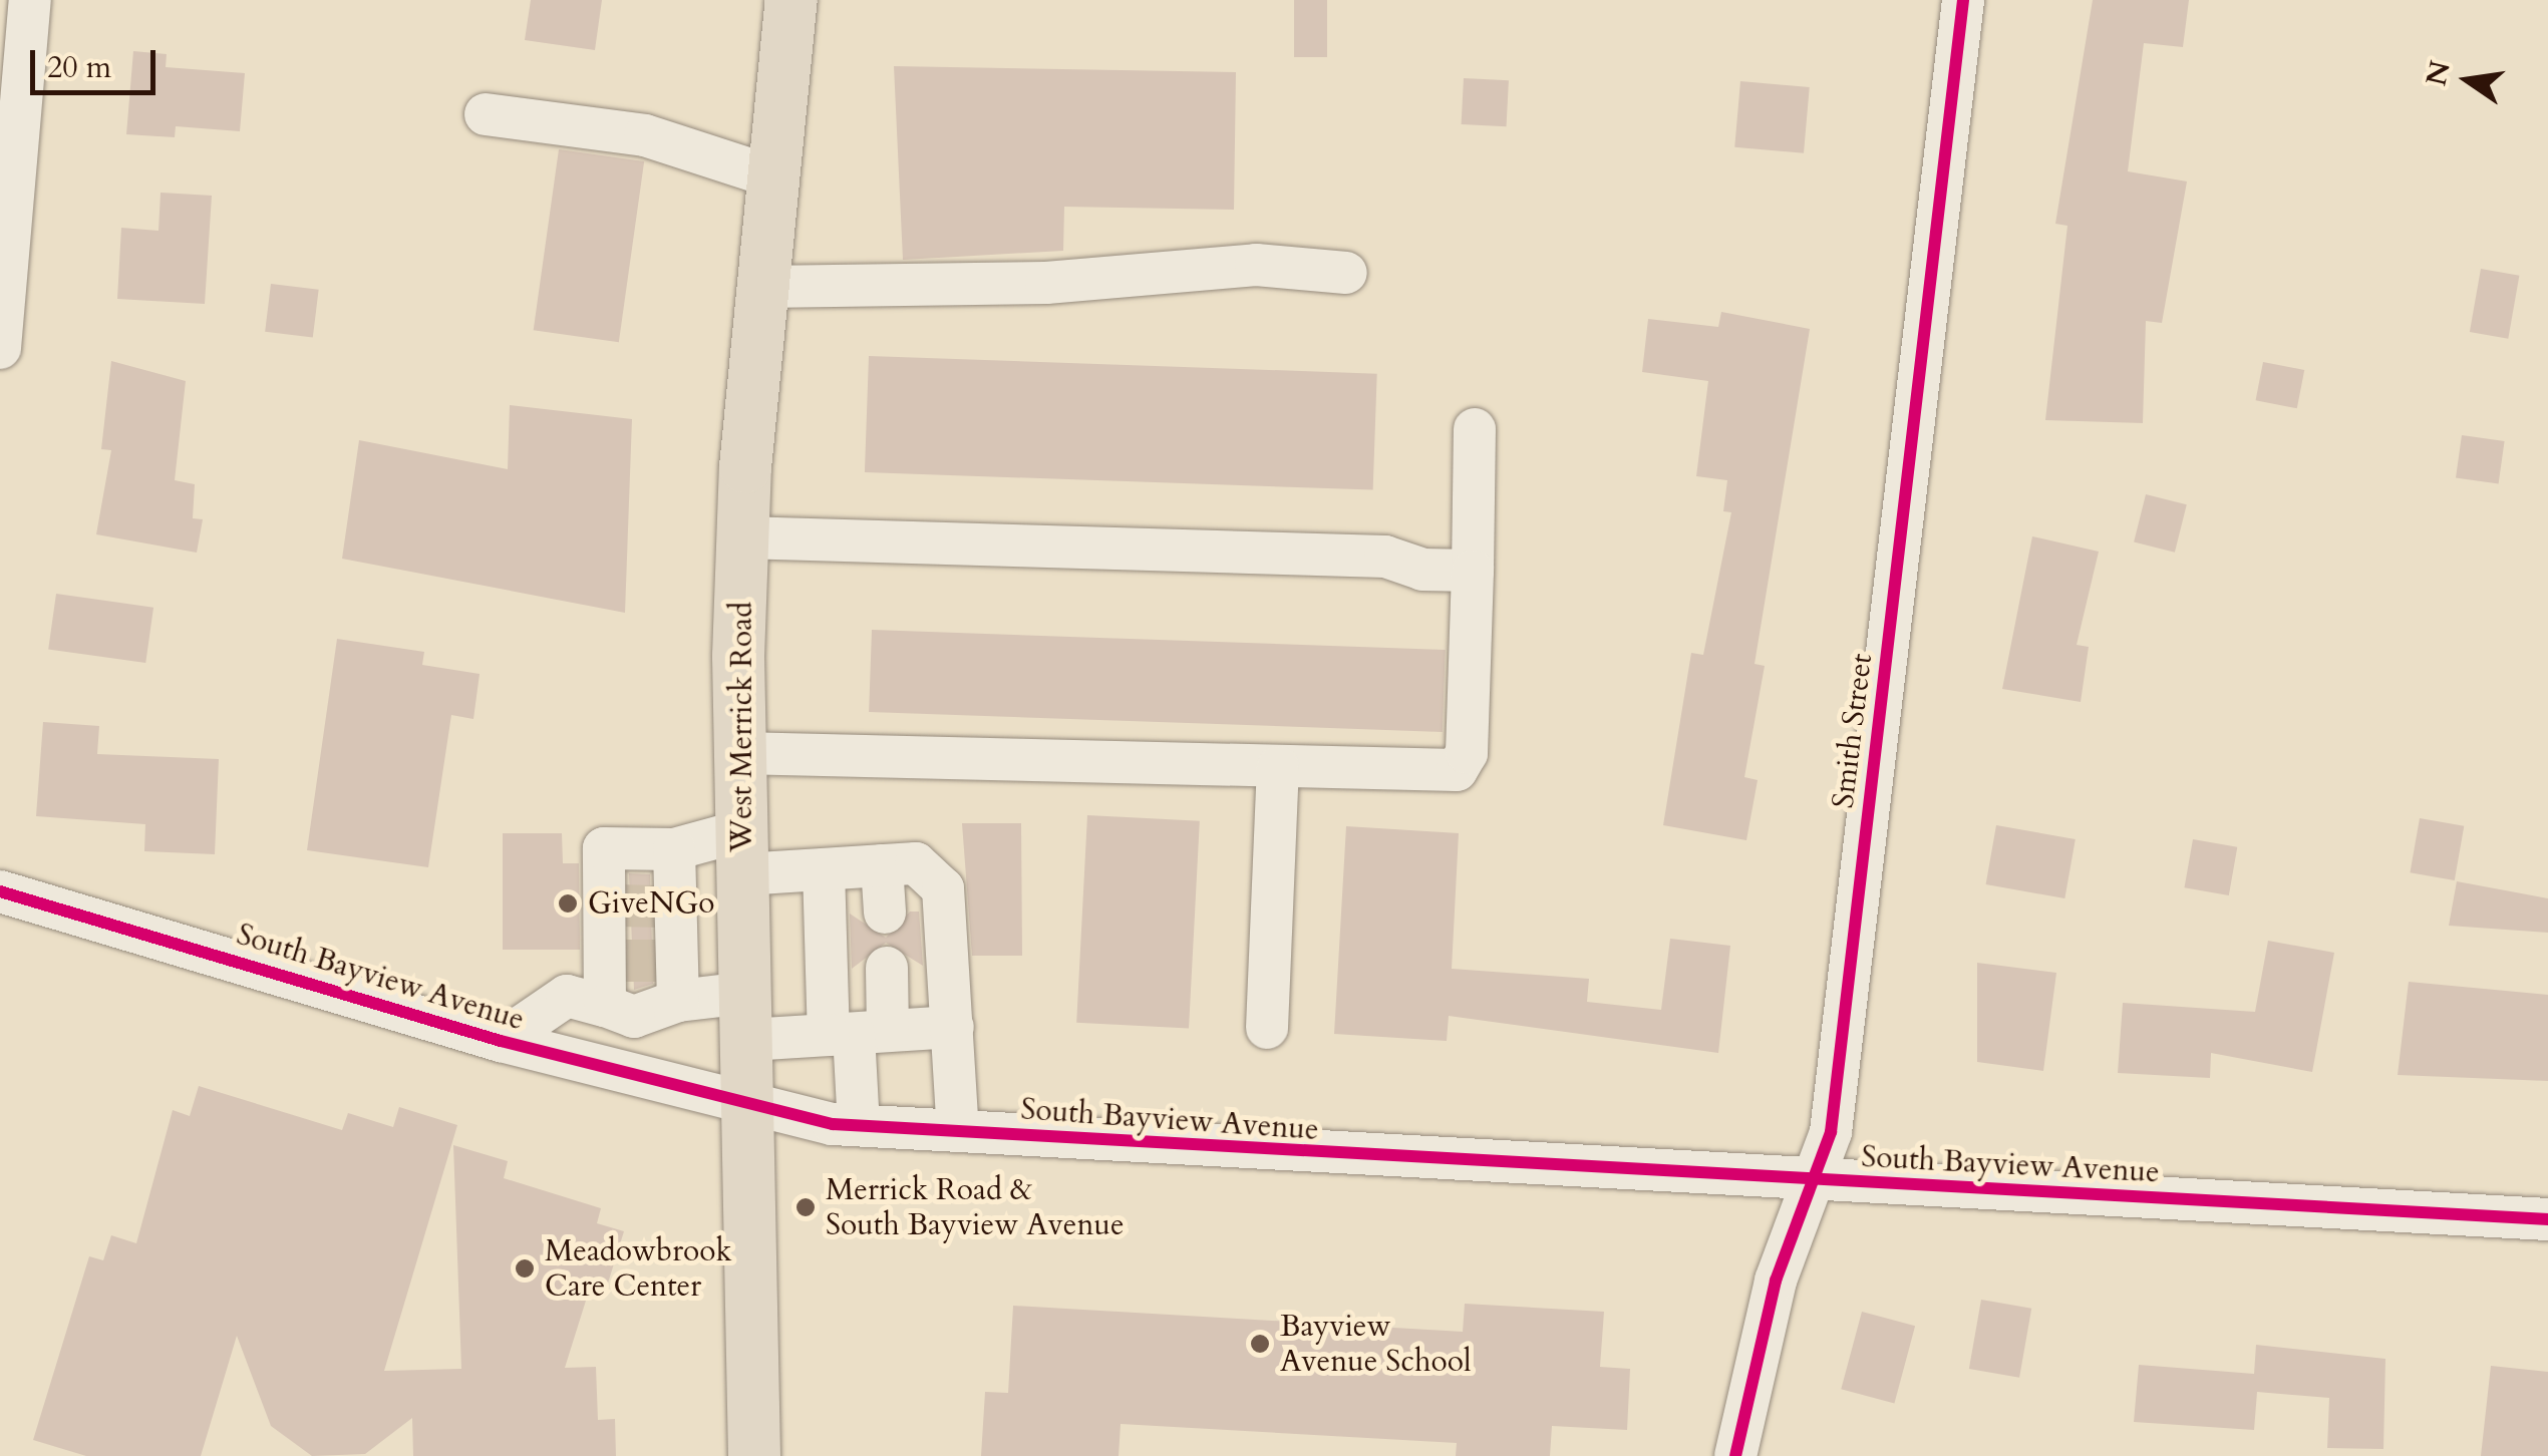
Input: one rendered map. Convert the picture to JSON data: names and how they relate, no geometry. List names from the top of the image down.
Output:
{
  "streets": {
    "main road": ["West Merrick Road"],
    "street": ["Smith Street", "South Bayview Avenue"]
  },
  "crossings": [
    ["West Merrick Road", "South Bayview Avenue"],
    ["Smith Street", "South Bayview Avenue"]
  ],
  "places": [
    "GiveNGo",
    "Merrick Road & South Bayview Avenue",
    "Meadowbrook Care Center",
    "Bayview Avenue School"
  ],
  "scale_bar": "20 m",
  "north": "left"
}
